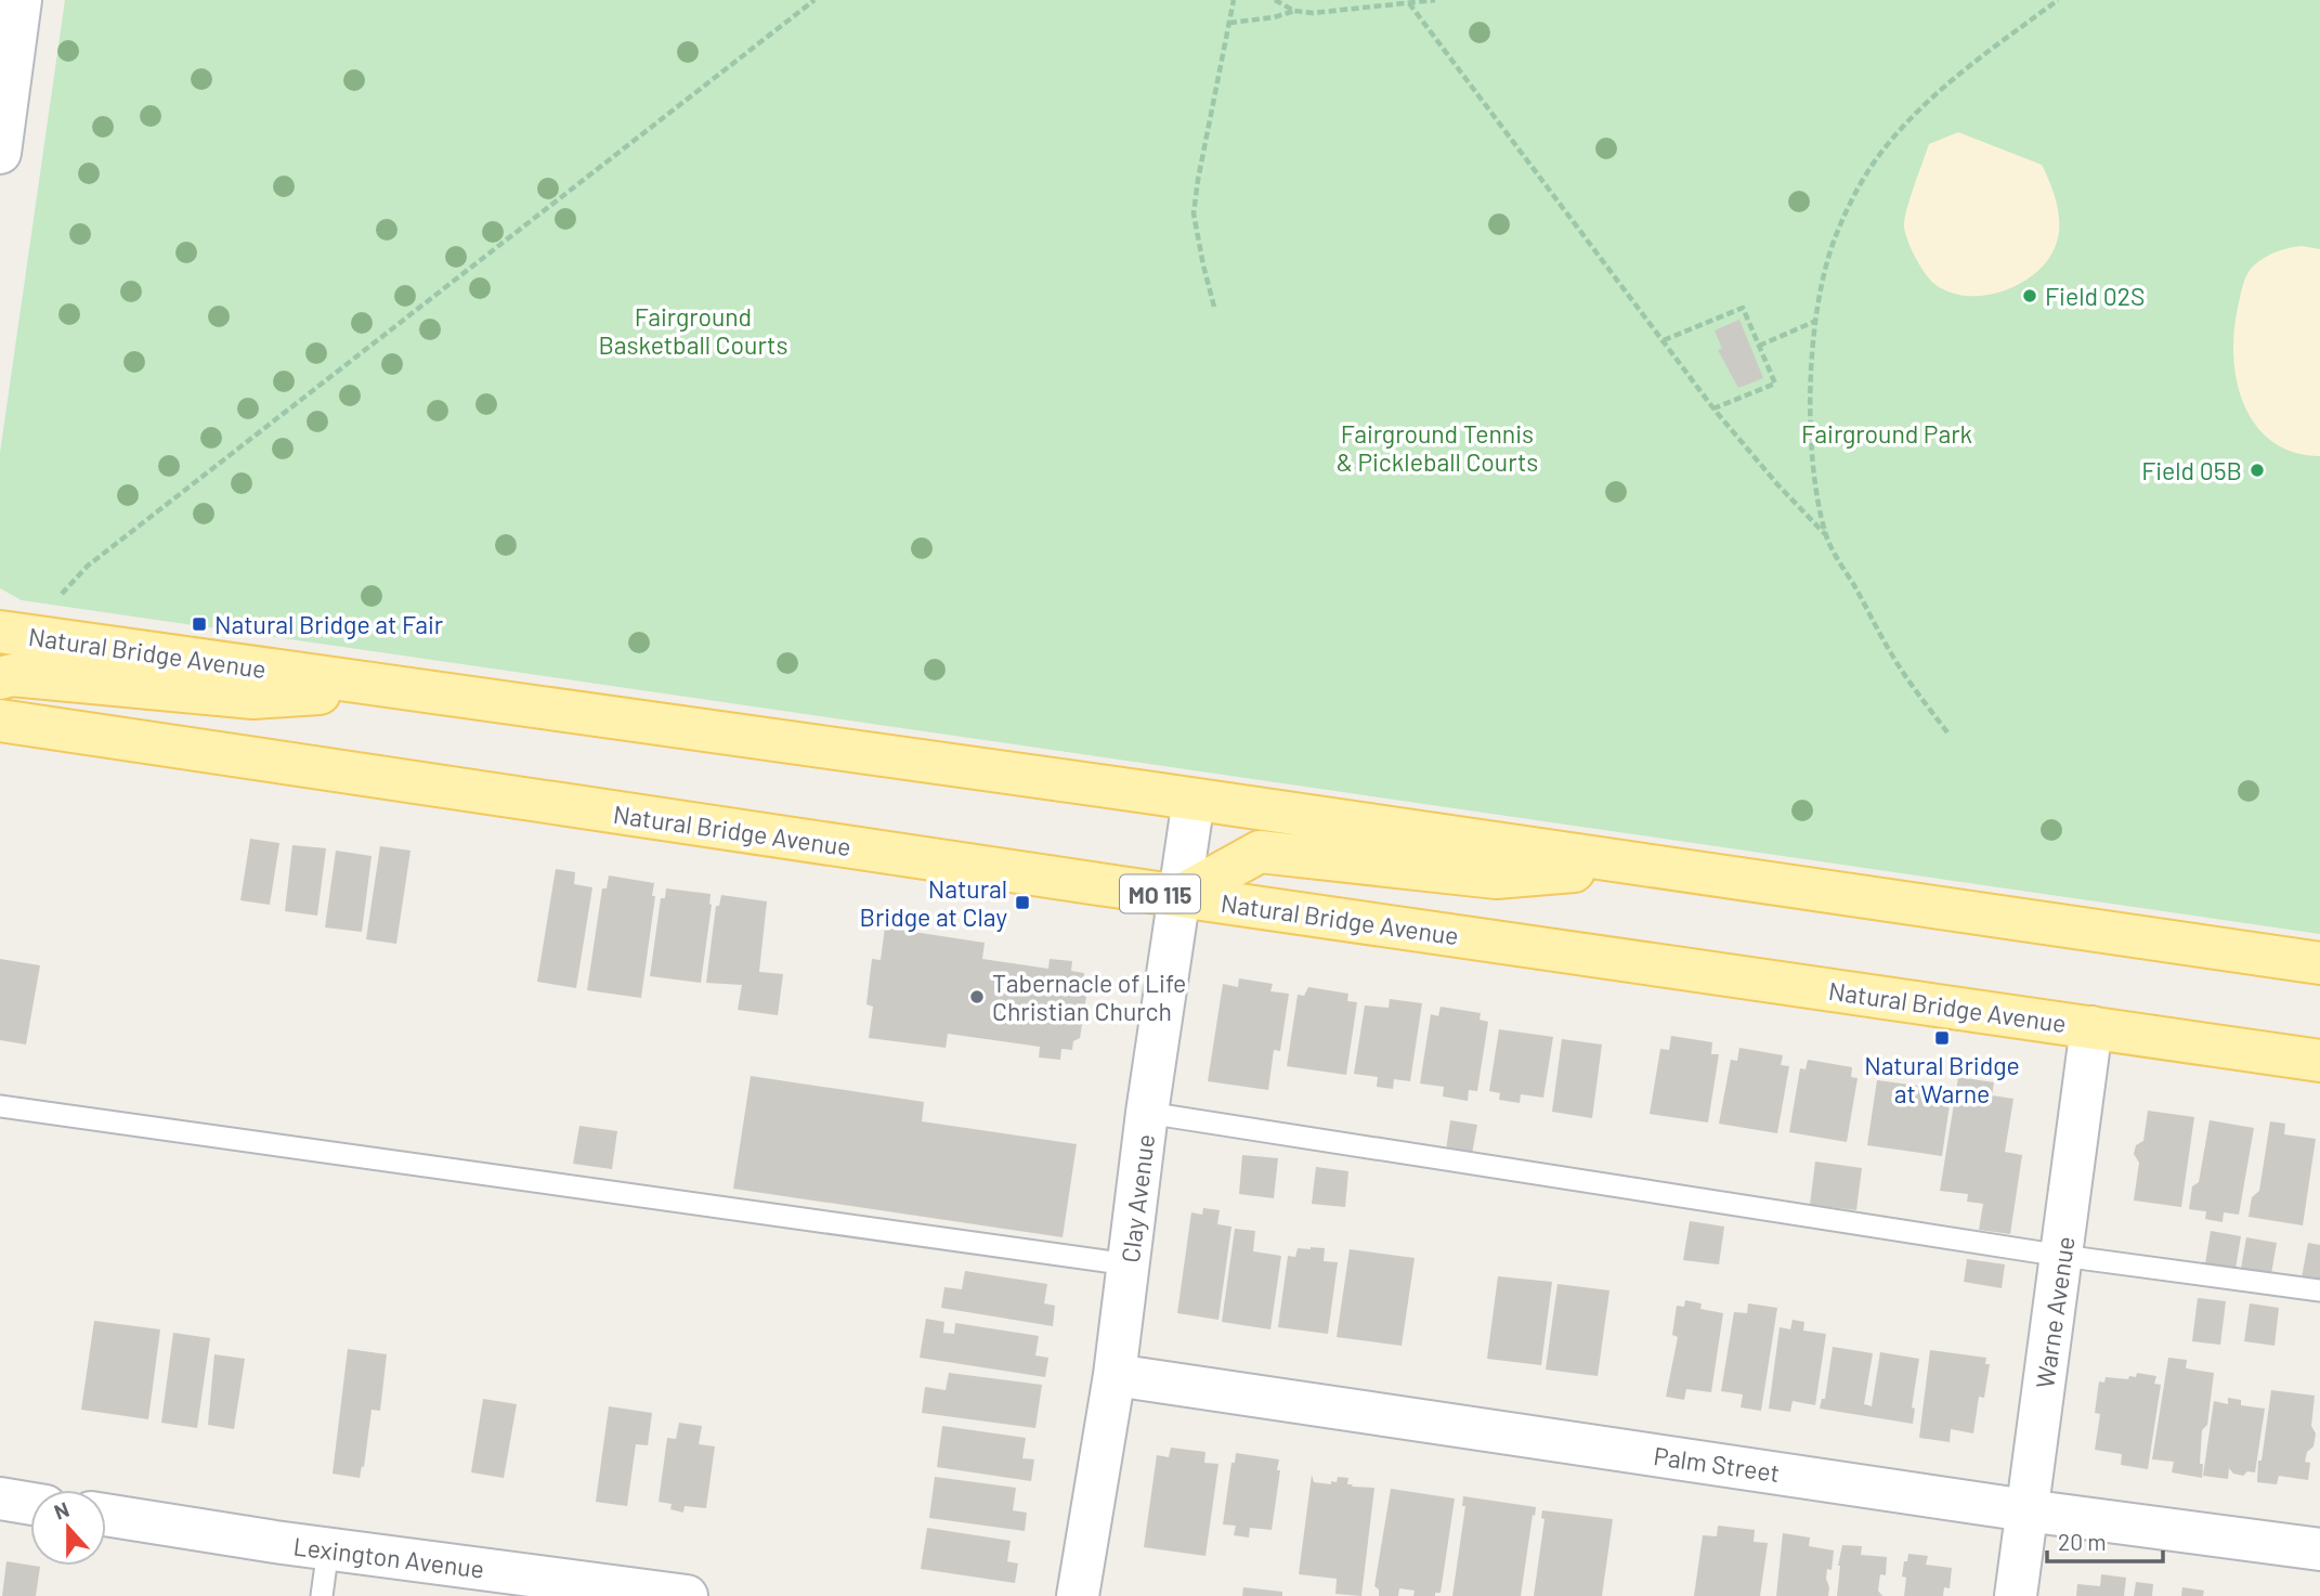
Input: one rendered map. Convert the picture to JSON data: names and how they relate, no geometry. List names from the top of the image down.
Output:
{
  "streets": {
    "main road": ["Natural Bridge Avenue", "MO 115"],
    "street": [
      "Clay Avenue",
      "Warne Avenue",
      "Palm Street",
      "Lexington Avenue"
    ]
  },
  "crossings": [
    ["Natural Bridge Avenue", "Clay Avenue"],
    ["Natural Bridge Avenue", "Warne Avenue"],
    ["Clay Avenue", "Palm Street"],
    ["Warne Avenue", "Palm Street"]
  ],
  "parks": ["Fairground Basketball Courts", "Fairground Tennis & Pickleball Courts", "Fairground Park"],
  "places": {
    "other": ["Field 02S", "Field 05B", "Tabernacle of Life Christian Church"],
    "transit": ["Natural Bridge at Fair", "Natural Bridge at Clay", "Natural Bridge at Warne"]
  },
  "scale_bar": "20 m",
  "north": "top"
}
